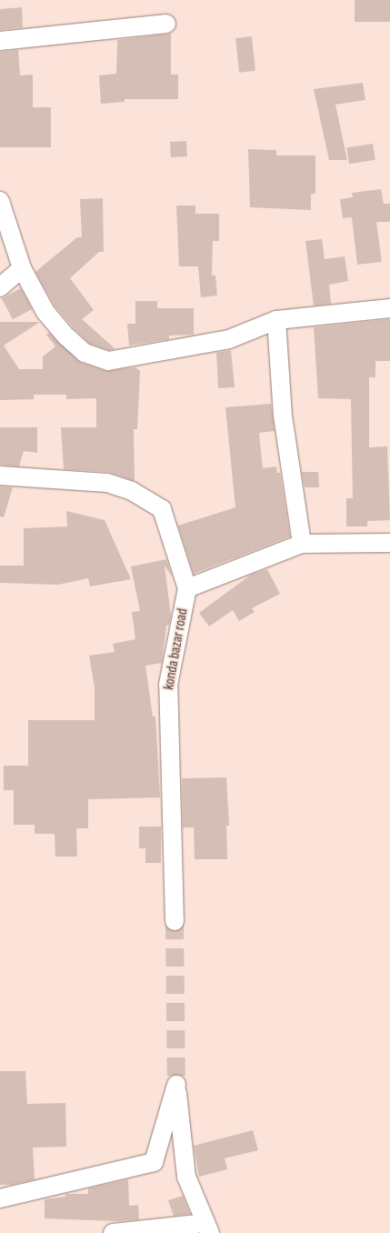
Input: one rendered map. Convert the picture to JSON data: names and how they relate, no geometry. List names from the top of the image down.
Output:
{
  "streets": {
    "street": ["konda bazar road"]
  }
}
